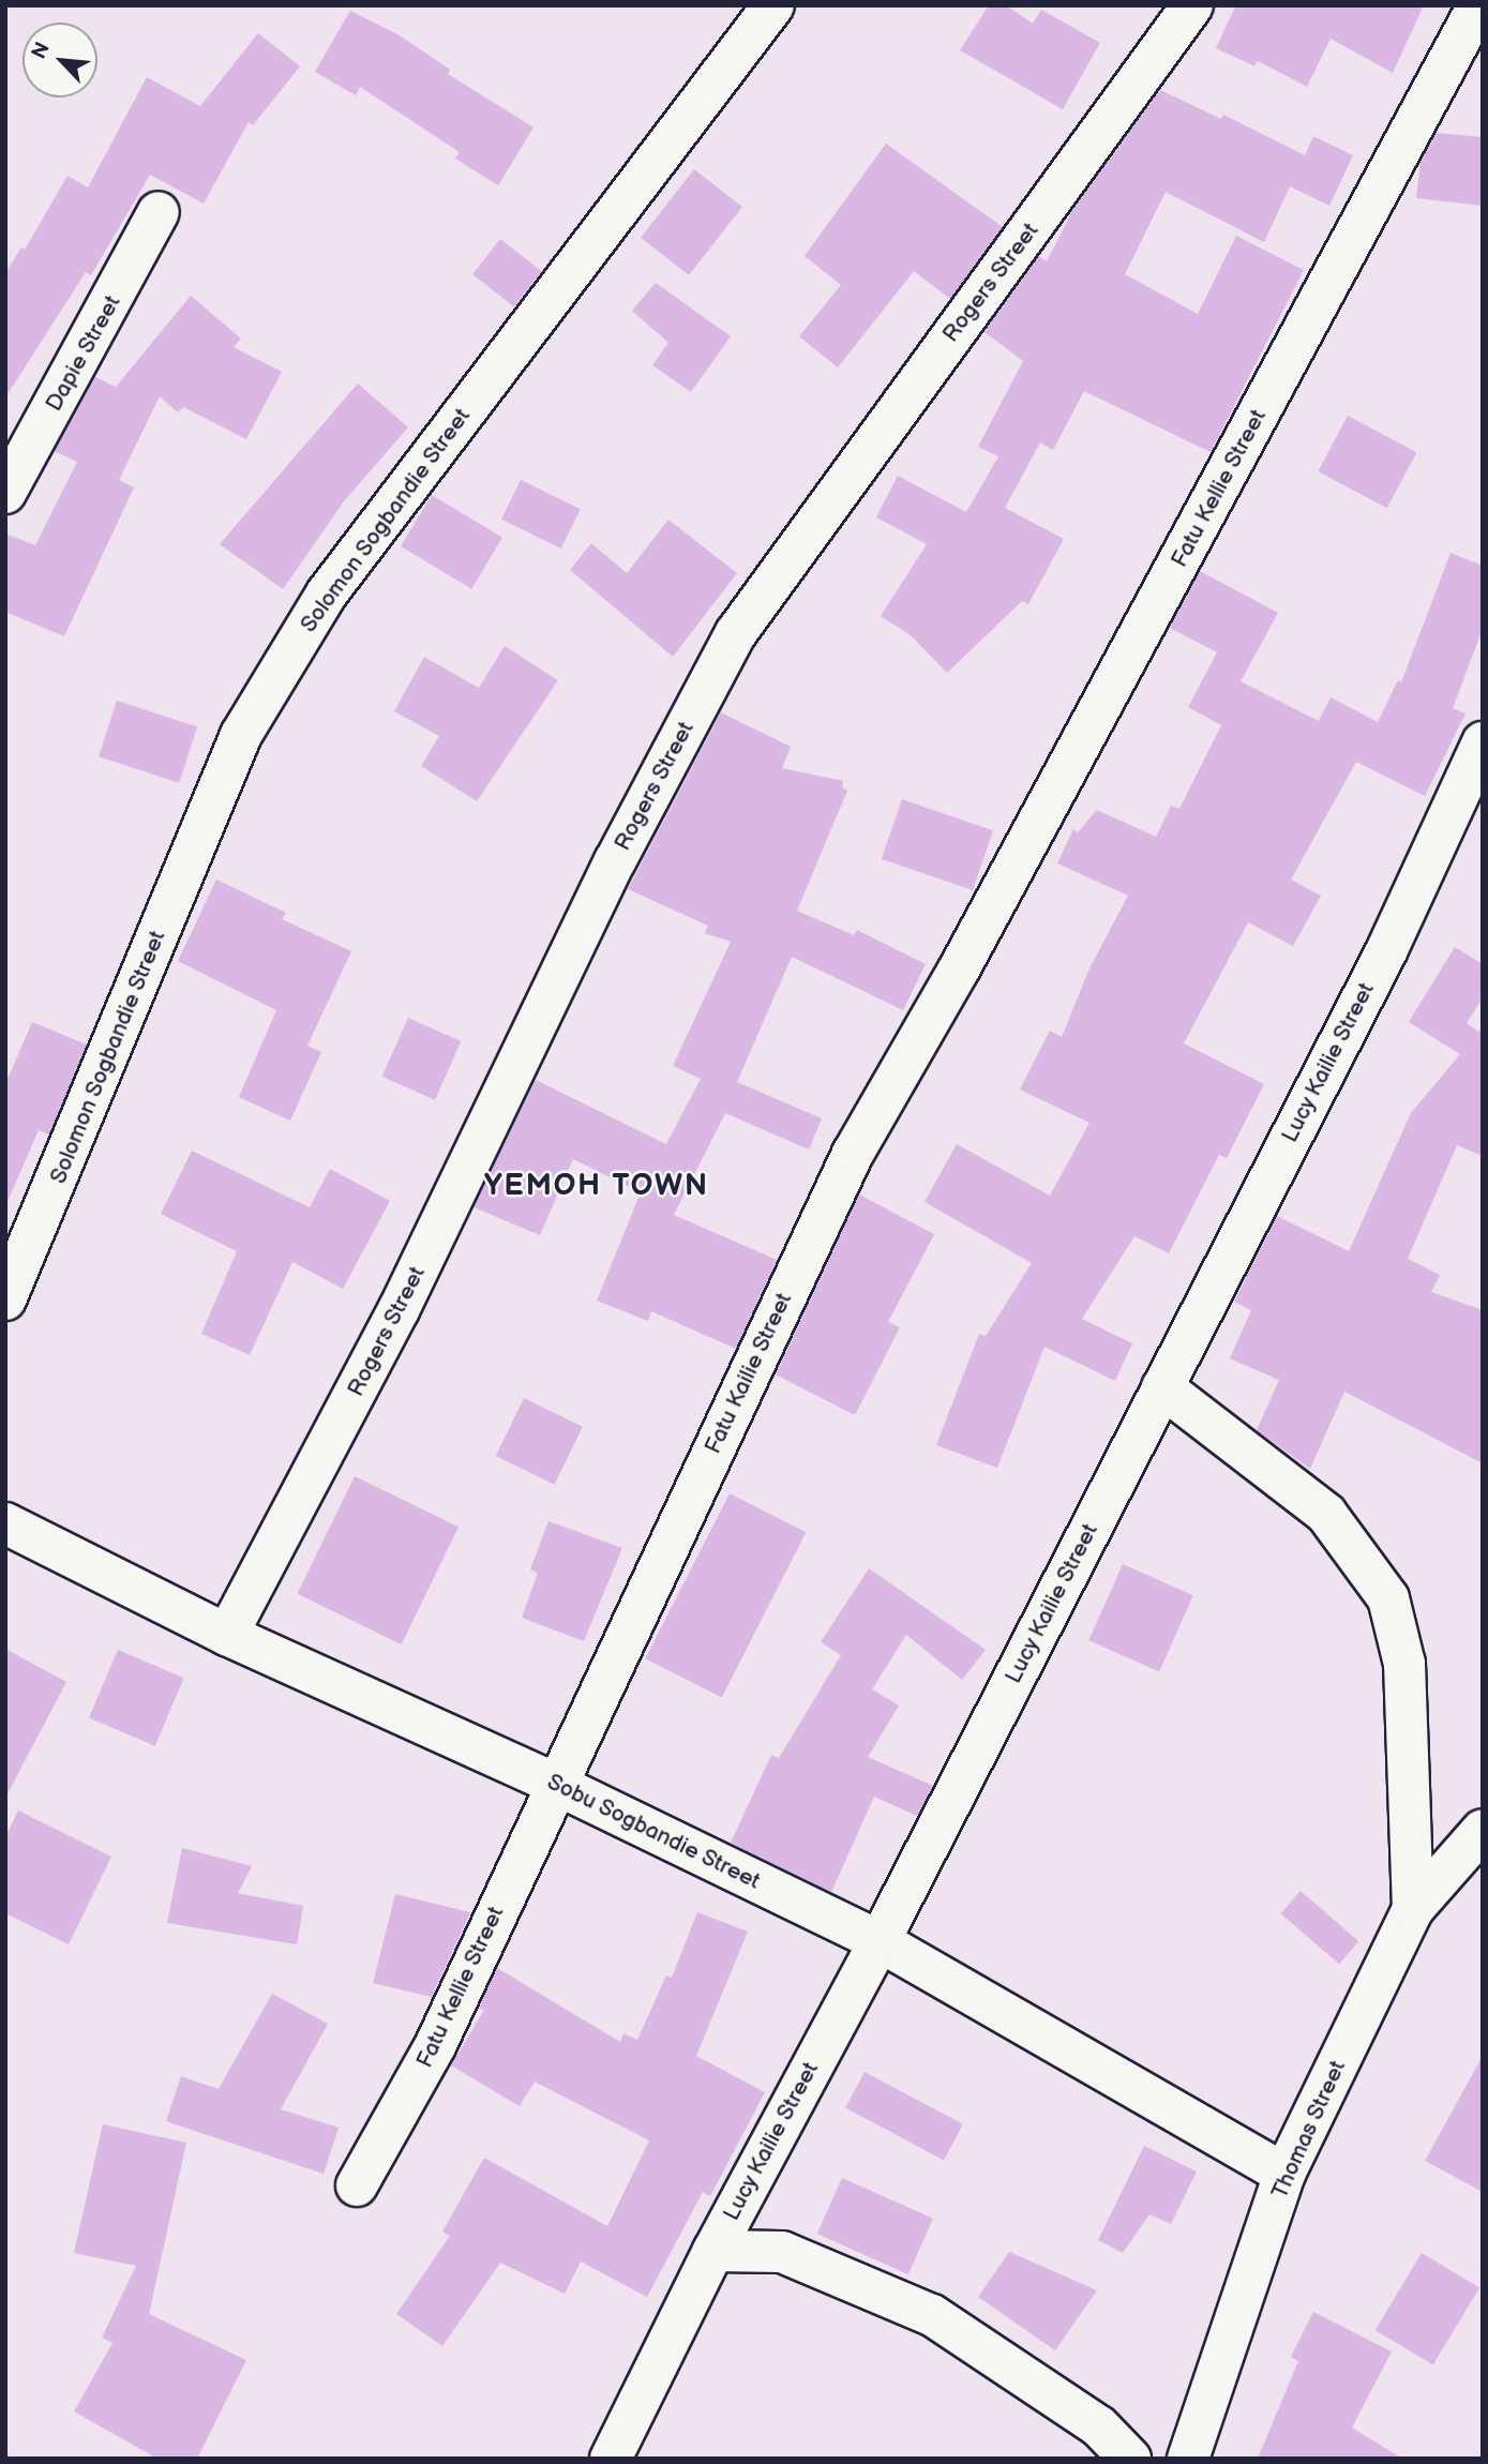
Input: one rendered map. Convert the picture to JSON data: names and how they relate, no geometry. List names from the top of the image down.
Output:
{
  "streets": {
    "street": [
      "Rogers Street",
      "Dapie Street",
      "Fatu Kellie Street",
      "Solomon Sogbandie Street",
      "Lucy Kailie Street",
      "Fatu Kailie Street",
      "Sobu Sogbandie Street",
      "Thomas Street"
    ]
  },
  "crossings": [
    ["Rogers Street", "Sobu Sogbandie Street"],
    ["Fatu Kellie Street", "Fatu Kailie Street"],
    ["Fatu Kellie Street", "Sobu Sogbandie Street"],
    ["Lucy Kailie Street", "Sobu Sogbandie Street"],
    ["Fatu Kailie Street", "Sobu Sogbandie Street"],
    ["Sobu Sogbandie Street", "Thomas Street"]
  ],
  "districts": ["YEMOH TOWN"],
  "north": "top left"
}
